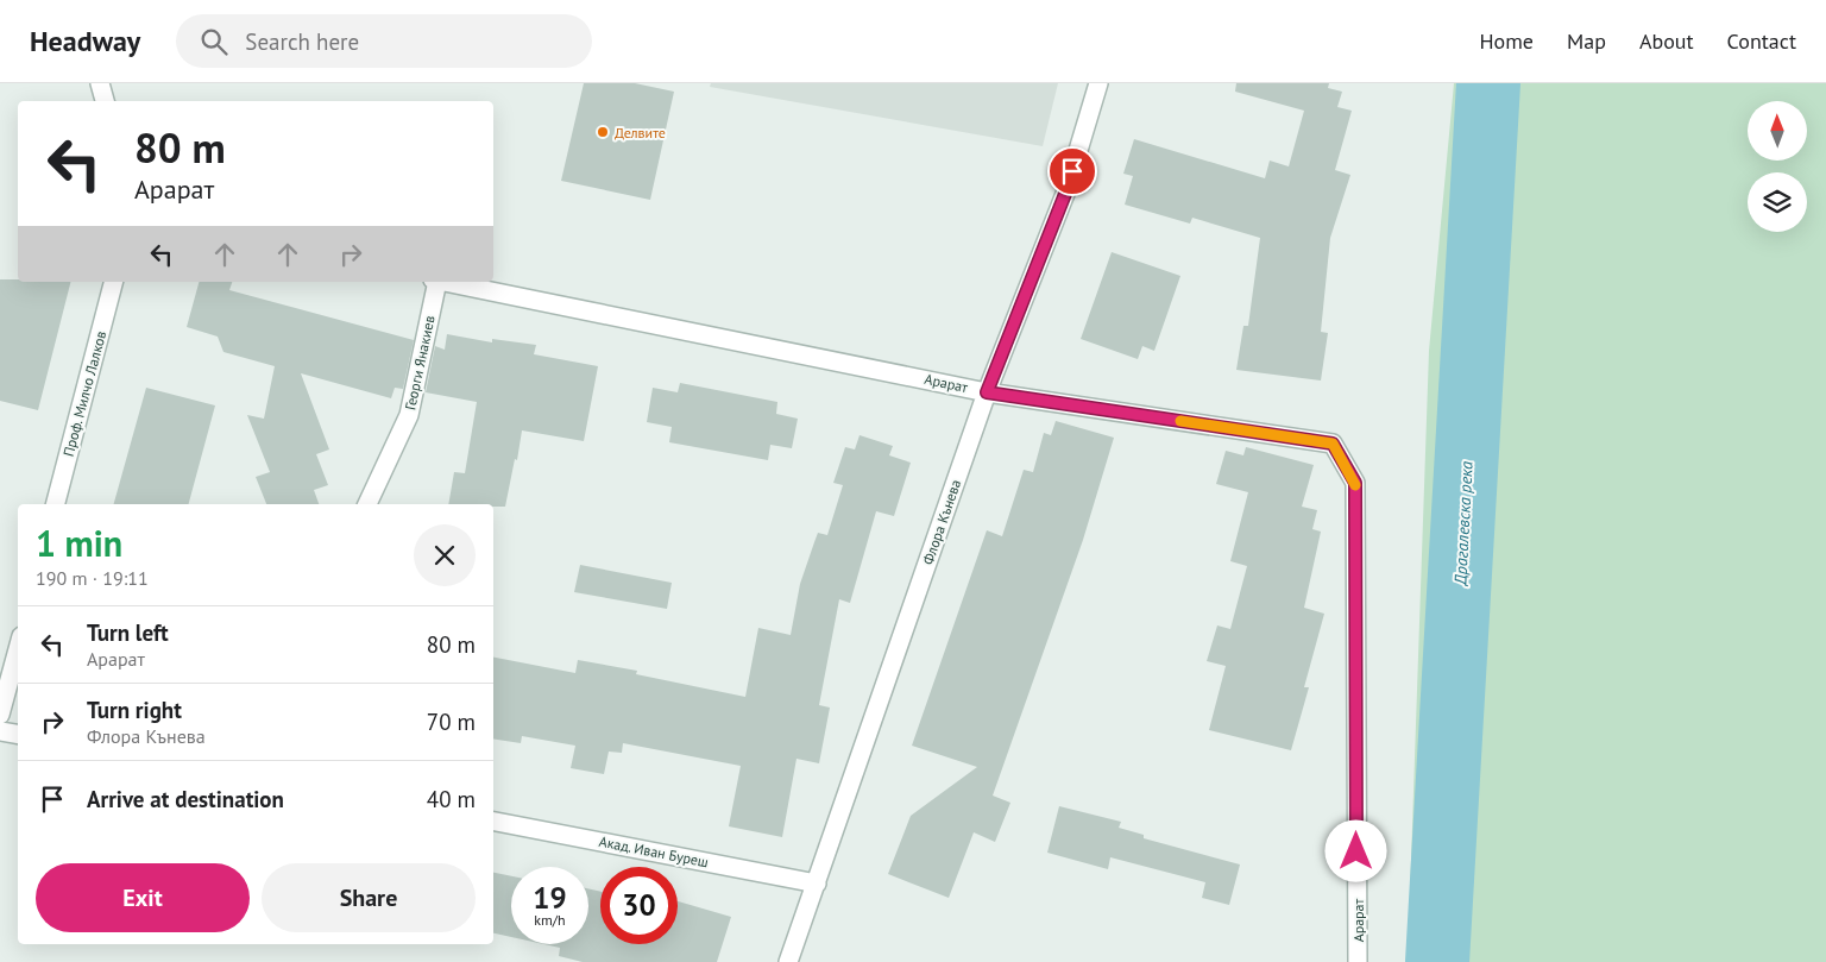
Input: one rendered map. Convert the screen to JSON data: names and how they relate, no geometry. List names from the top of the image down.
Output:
{
  "streets": {
    "street": [
      "Георги Янакиев",
      "Арарат",
      "Проф. Милчо Лалков",
      "Флора Кънева",
      "Акад. Иван Буреш"
    ]
  },
  "crossings": [
    ["Арарат", "Флора Кънева"],
    ["Флора Кънева", "Акад. Иван Буреш"]
  ],
  "water": ["Драгалевска река"],
  "places": ["Делвите"],
  "north": "top",
  "page": {
    "header": "Headway",
    "search": "Search here",
    "nav": [
      "Home",
      "Map",
      "About",
      "Contact"
    ],
    "turn": ["80 m", "Арарат"],
    "heading": ["1 min", "190 m · 19:11"],
    "list": [
      {
        "name": "Turn left",
        "note": "Арарат",
        "value": "80 m"
      },
      {
        "name": "Turn right",
        "note": "Флора Кънева",
        "value": "70 m"
      },
      {
        "name": "Arrive at destination",
        "value": "40 m"
      }
    ],
    "buttons": ["Exit", "Share"],
    "speed": "19 km/h",
    "limit": "30"
  }
}
